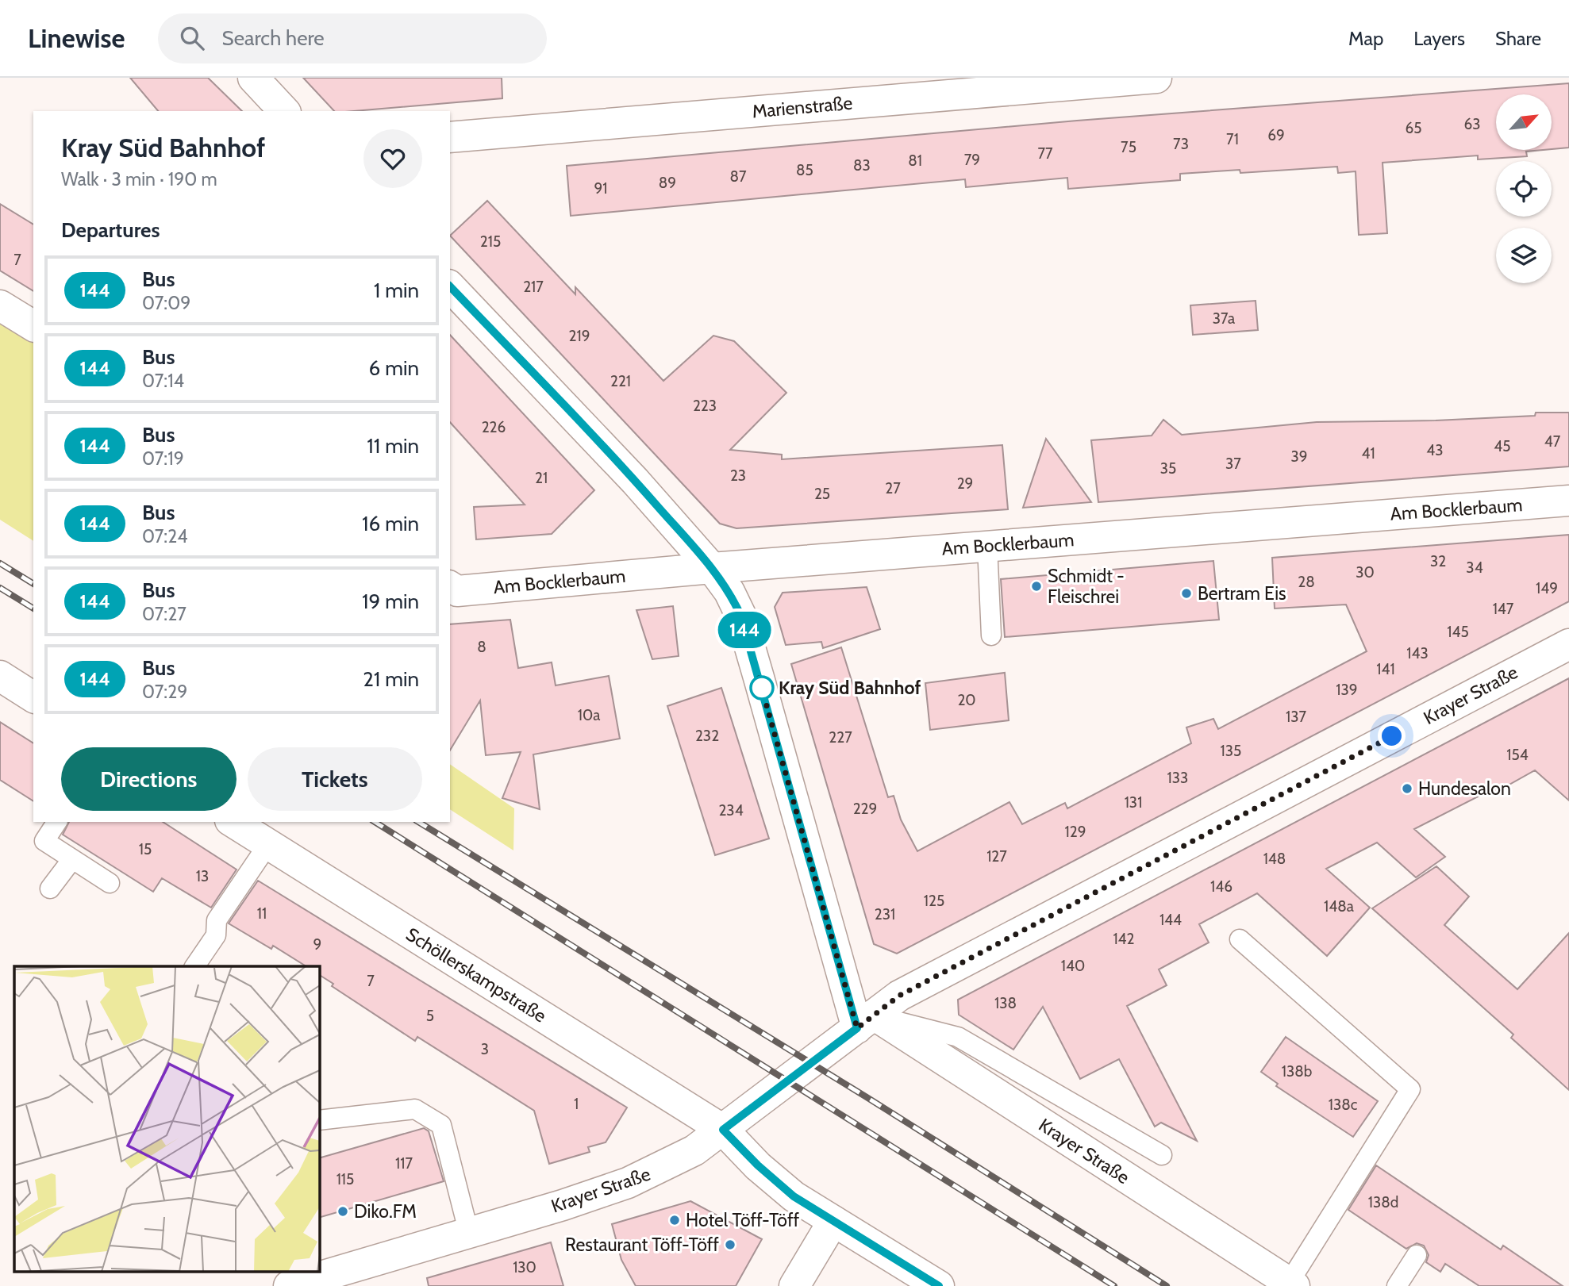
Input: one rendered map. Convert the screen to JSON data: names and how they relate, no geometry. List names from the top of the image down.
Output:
{
  "streets": {
    "street": [
      "Marienstraße",
      "Am Bocklerbaum",
      "Krayer Straße",
      "Schöllerskampstraße"
    ]
  },
  "crossings": [
    ["Krayer Straße", "Schöllerskampstraße"]
  ],
  "places": [
    "Schmidt - Fleischrei",
    "Bertram Eis",
    "Kray Süd Bahnhof",
    "Hundesalon",
    "Diko.FM",
    "Hotel Töff-Töff",
    "Restaurant Töff-Töff"
  ],
  "lines": ["bus line 144"],
  "house_numbers": [
    "63",
    "65",
    "69",
    "71",
    "73",
    "75",
    "77",
    "79",
    "81",
    "83",
    "85",
    "87",
    "89",
    "91",
    "215",
    "7",
    "217",
    "37a",
    "219",
    "221",
    "223",
    "226",
    "47",
    "45",
    "43",
    "41",
    "39",
    "37",
    "35",
    "23",
    "21",
    "29",
    "27",
    "25",
    "32",
    "34",
    "30",
    "28",
    "149",
    "147",
    "145",
    "8",
    "143",
    "141",
    "139",
    "20",
    "10a",
    "137",
    "232",
    "227",
    "135",
    "154",
    "133",
    "131",
    "229",
    "234",
    "129",
    "15",
    "127",
    "148",
    "13",
    "146",
    "125",
    "148a",
    "11",
    "231",
    "144",
    "142",
    "9",
    "140",
    "7",
    "138",
    "5",
    "3",
    "138b",
    "1",
    "138c",
    "117",
    "115",
    "138d",
    "130"
  ],
  "north": "top right",
  "page": {
    "header": "Linewise",
    "search": "Search here",
    "nav": ["Map", "Layers", "Share"],
    "on_map": "144",
    "heading": [
      ["Kray Süd Bahnhof", "Walk · 3 min · 190 m"],
      "Departures"
    ],
    "list": [
      {
        "mark": "144",
        "name": "Bus",
        "note": "07:09",
        "value": "1 min"
      },
      {
        "mark": "144",
        "name": "Bus",
        "note": "07:14",
        "value": "6 min"
      },
      {
        "mark": "144",
        "name": "Bus",
        "note": "07:19",
        "value": "11 min"
      },
      {
        "mark": "144",
        "name": "Bus",
        "note": "07:24",
        "value": "16 min"
      },
      {
        "mark": "144",
        "name": "Bus",
        "note": "07:27",
        "value": "19 min"
      },
      {
        "mark": "144",
        "name": "Bus",
        "note": "07:29",
        "value": "21 min"
      }
    ],
    "buttons": ["Directions", "Tickets"]
  }
}
